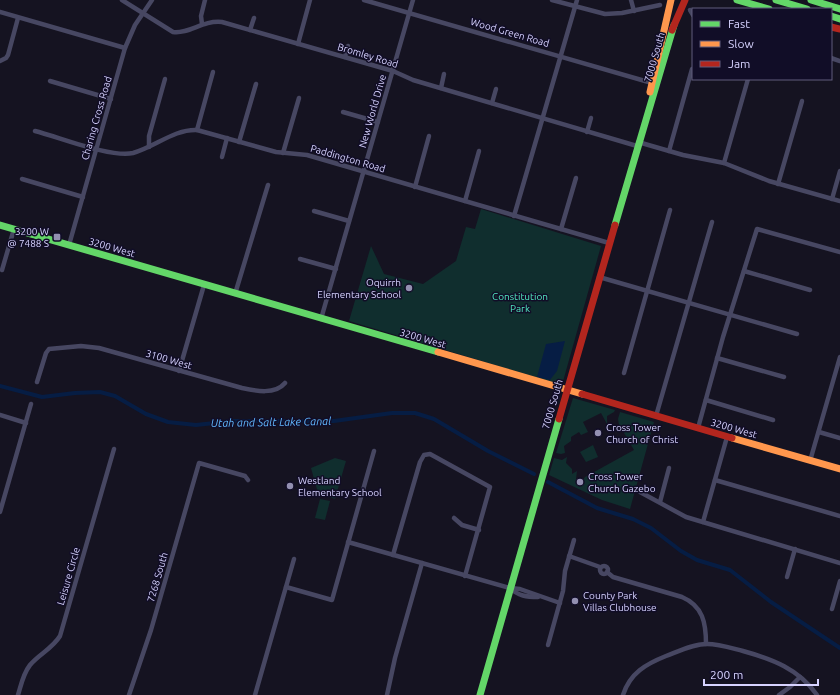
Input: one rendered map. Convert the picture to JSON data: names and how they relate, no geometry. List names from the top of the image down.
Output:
{
  "streets": {
    "main road": ["7000 South", "3200 West"],
    "street": [
      "Wood Green Road",
      "Bromley Road",
      "New World Drive",
      "Charing Cross Road",
      "Paddington Road",
      "3100 West",
      "Leisure Circle",
      "7268 South"
    ]
  },
  "crossings": [
    ["Wood Green Road", "7000 South"],
    ["Wood Green Road", "New World Drive"],
    ["Bromley Road", "7000 South"],
    ["Bromley Road", "New World Drive"],
    ["Bromley Road", "Charing Cross Road"],
    ["7000 South", "Paddington Road"],
    ["7000 South", "3200 West"],
    ["New World Drive", "Paddington Road"],
    ["New World Drive", "3200 West"],
    ["Charing Cross Road", "Paddington Road"],
    ["Charing Cross Road", "3200 West"]
  ],
  "water": ["Utah and Salt Lake Canal"],
  "parks": ["Constitution Park"],
  "places": {
    "transit": ["3200 W @ 7488 S"],
    "other": [
      "Oquirrh Elementary School",
      "Cross Tower Church of Christ",
      "Cross Tower Church Gazebo",
      "Westland Elementary School",
      "County Park Villas Clubhouse"
    ]
  },
  "legend": ["Fast", "Slow", "Jam"],
  "scale_bar": "200 m"
}
